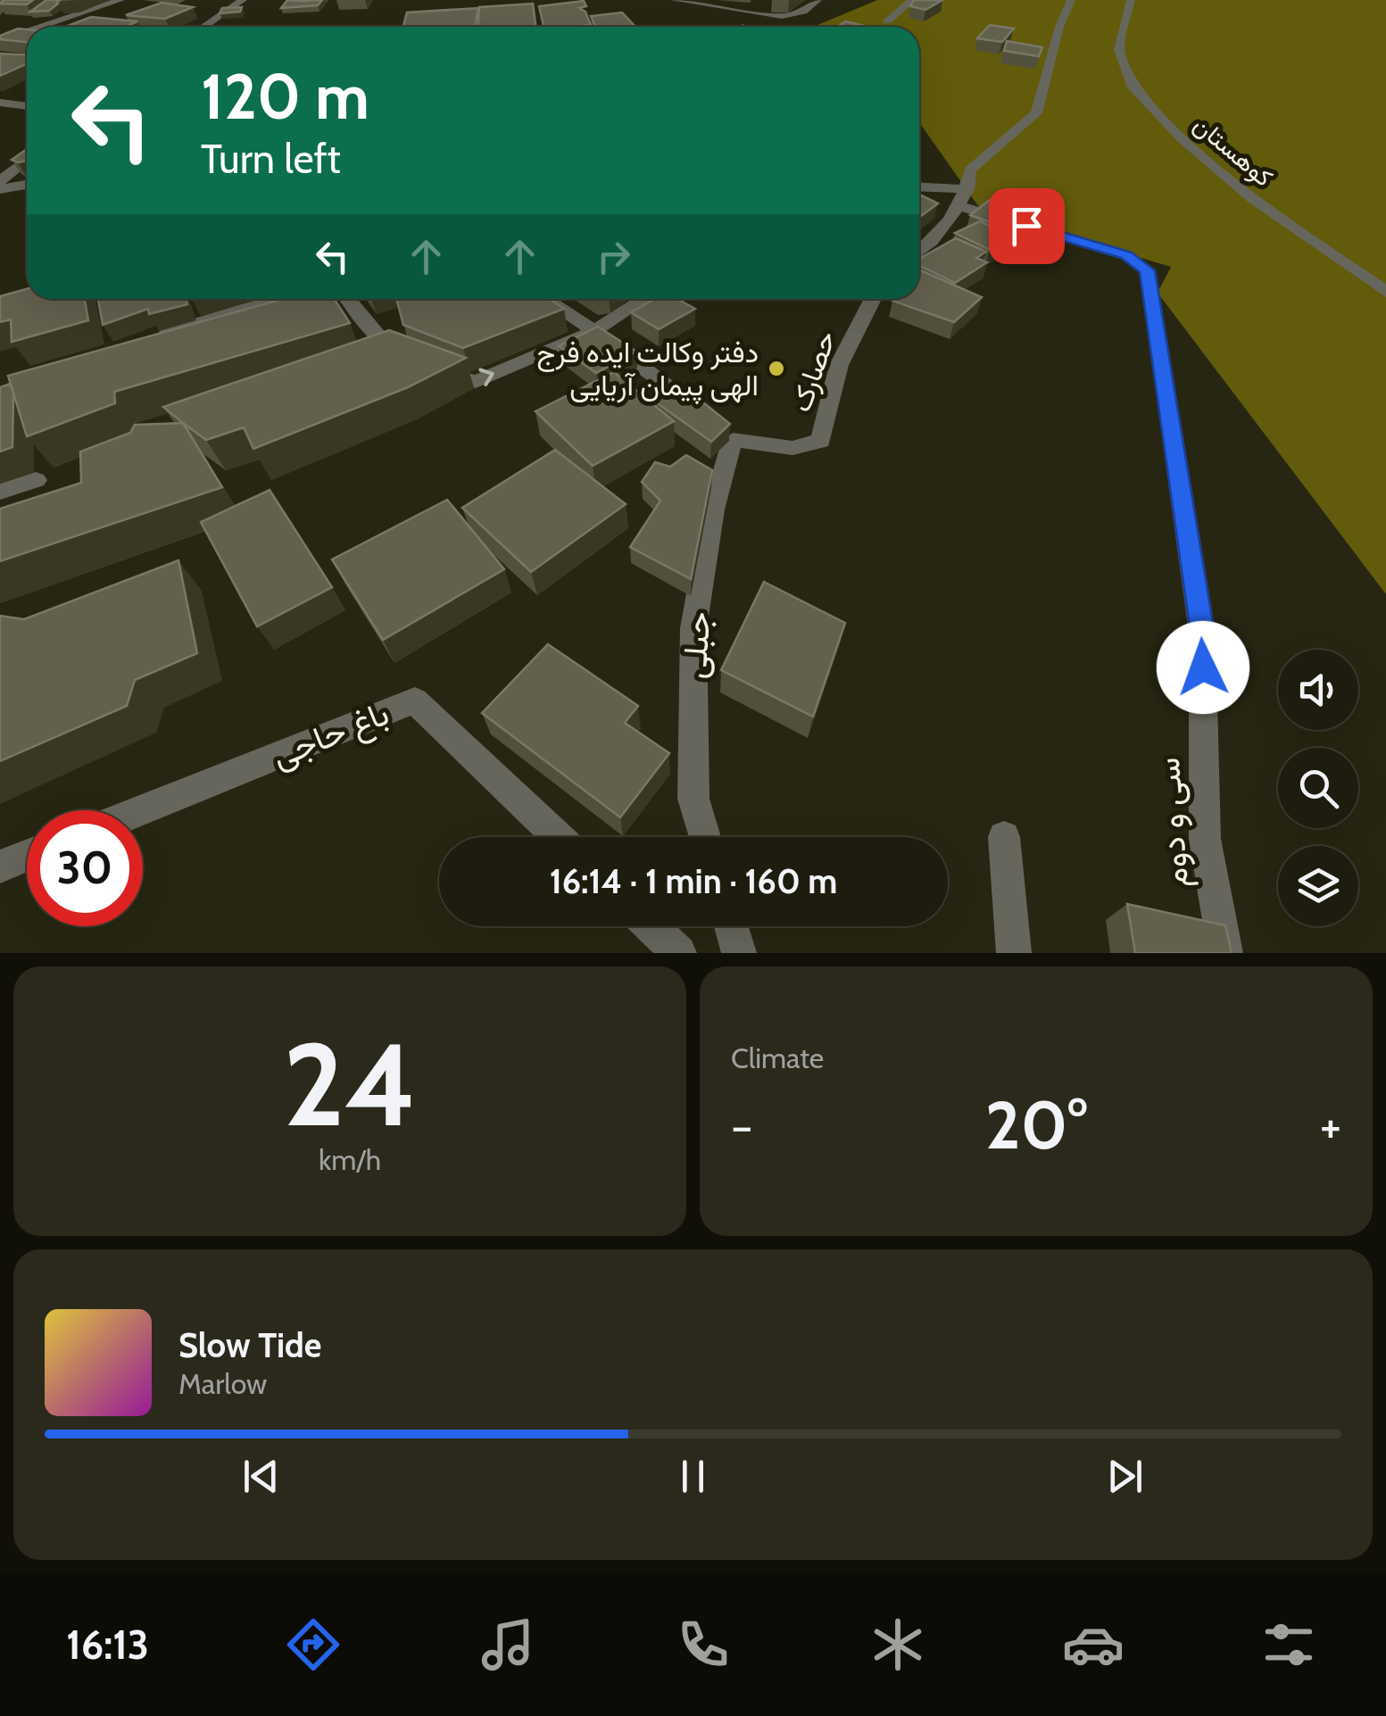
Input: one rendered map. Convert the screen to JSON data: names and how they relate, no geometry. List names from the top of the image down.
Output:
{
  "streets": {
    "street": [
      "کوهستان",
      "حصارک",
      "جبلی",
      "باغ حاجی",
      "سی و دوم"
    ]
  },
  "crossings": [
    ["حصارک", "جبلی"]
  ],
  "places": ["دفتر وکالت ایده فرج الهی پیمان آریایی"],
  "page": {
    "turn": ["120 m", "Turn left"],
    "limit": "30",
    "trip": "16:14 · 1 min · 160 m",
    "tile": [
      ["24", "km/h"],
      "Climate"
    ],
    "heat": ["−", "20°", "+"],
    "song": ["Slow Tide", "Marlow"],
    "tabs": "16:13"
  }
}
